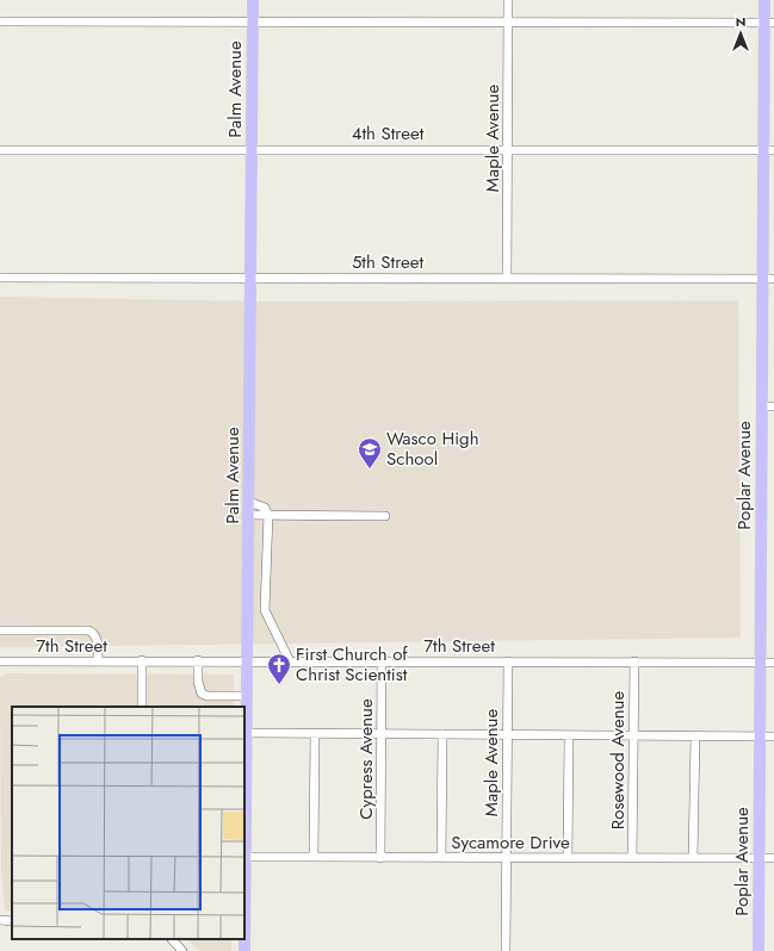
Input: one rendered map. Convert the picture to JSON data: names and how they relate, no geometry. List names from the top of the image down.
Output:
{
  "streets": {
    "main road": ["Palm Avenue", "Poplar Avenue"],
    "street": [
      "4th Street",
      "Maple Avenue",
      "5th Street",
      "7th Street",
      "Cypress Avenue",
      "Rosewood Avenue",
      "Sycamore Drive"
    ]
  },
  "crossings": [
    ["Palm Avenue", "4th Street"],
    ["Palm Avenue", "5th Street"],
    ["Palm Avenue", "7th Street"],
    ["Palm Avenue", "Sycamore Drive"],
    ["4th Street", "Maple Avenue"],
    ["4th Street", "Poplar Avenue"],
    ["Maple Avenue", "5th Street"],
    ["Maple Avenue", "7th Street"],
    ["Maple Avenue", "Sycamore Drive"],
    ["5th Street", "Poplar Avenue"],
    ["Poplar Avenue", "7th Street"],
    ["Poplar Avenue", "Sycamore Drive"],
    ["7th Street", "Cypress Avenue"],
    ["7th Street", "Rosewood Avenue"],
    ["Cypress Avenue", "Sycamore Drive"],
    ["Rosewood Avenue", "Sycamore Drive"]
  ],
  "places": {
    "school or university": ["Wasco High School"],
    "church": ["First Church of Christ Scientist"]
  },
  "north": "top"
}
